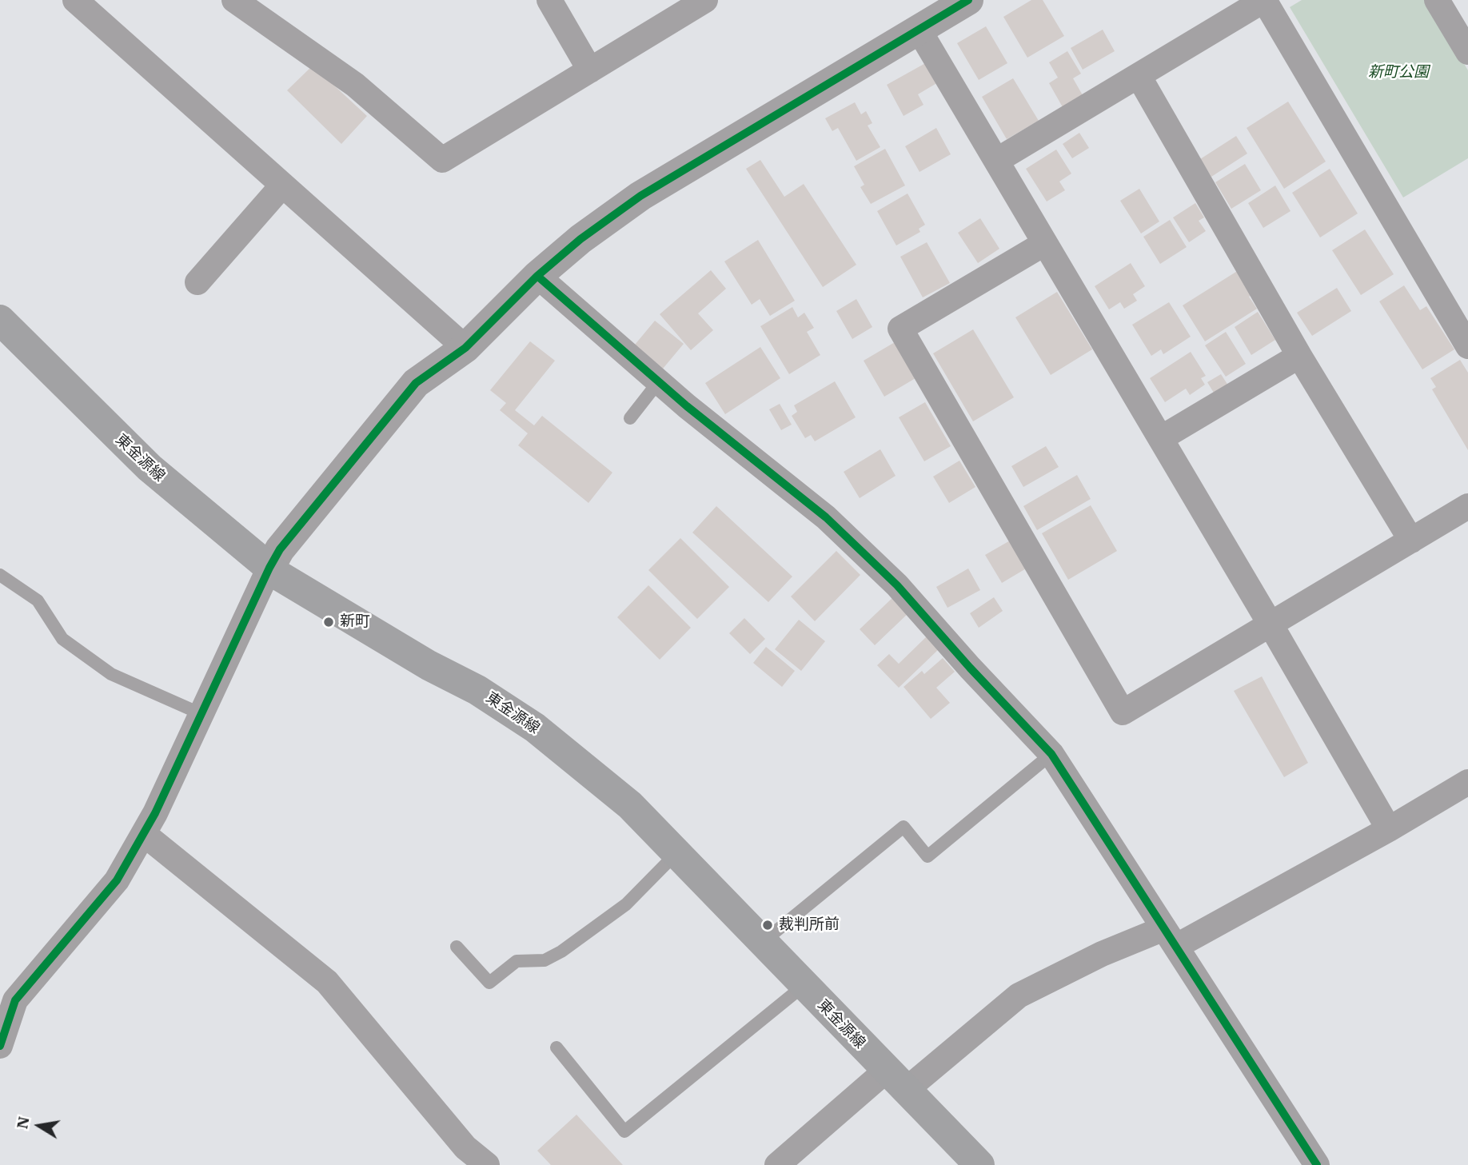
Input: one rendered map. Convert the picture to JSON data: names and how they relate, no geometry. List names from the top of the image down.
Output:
{
  "streets": {
    "main road": ["東金源線"]
  },
  "parks": ["新町公園"],
  "places": ["新町", "裁判所前"],
  "north": "left"
}
